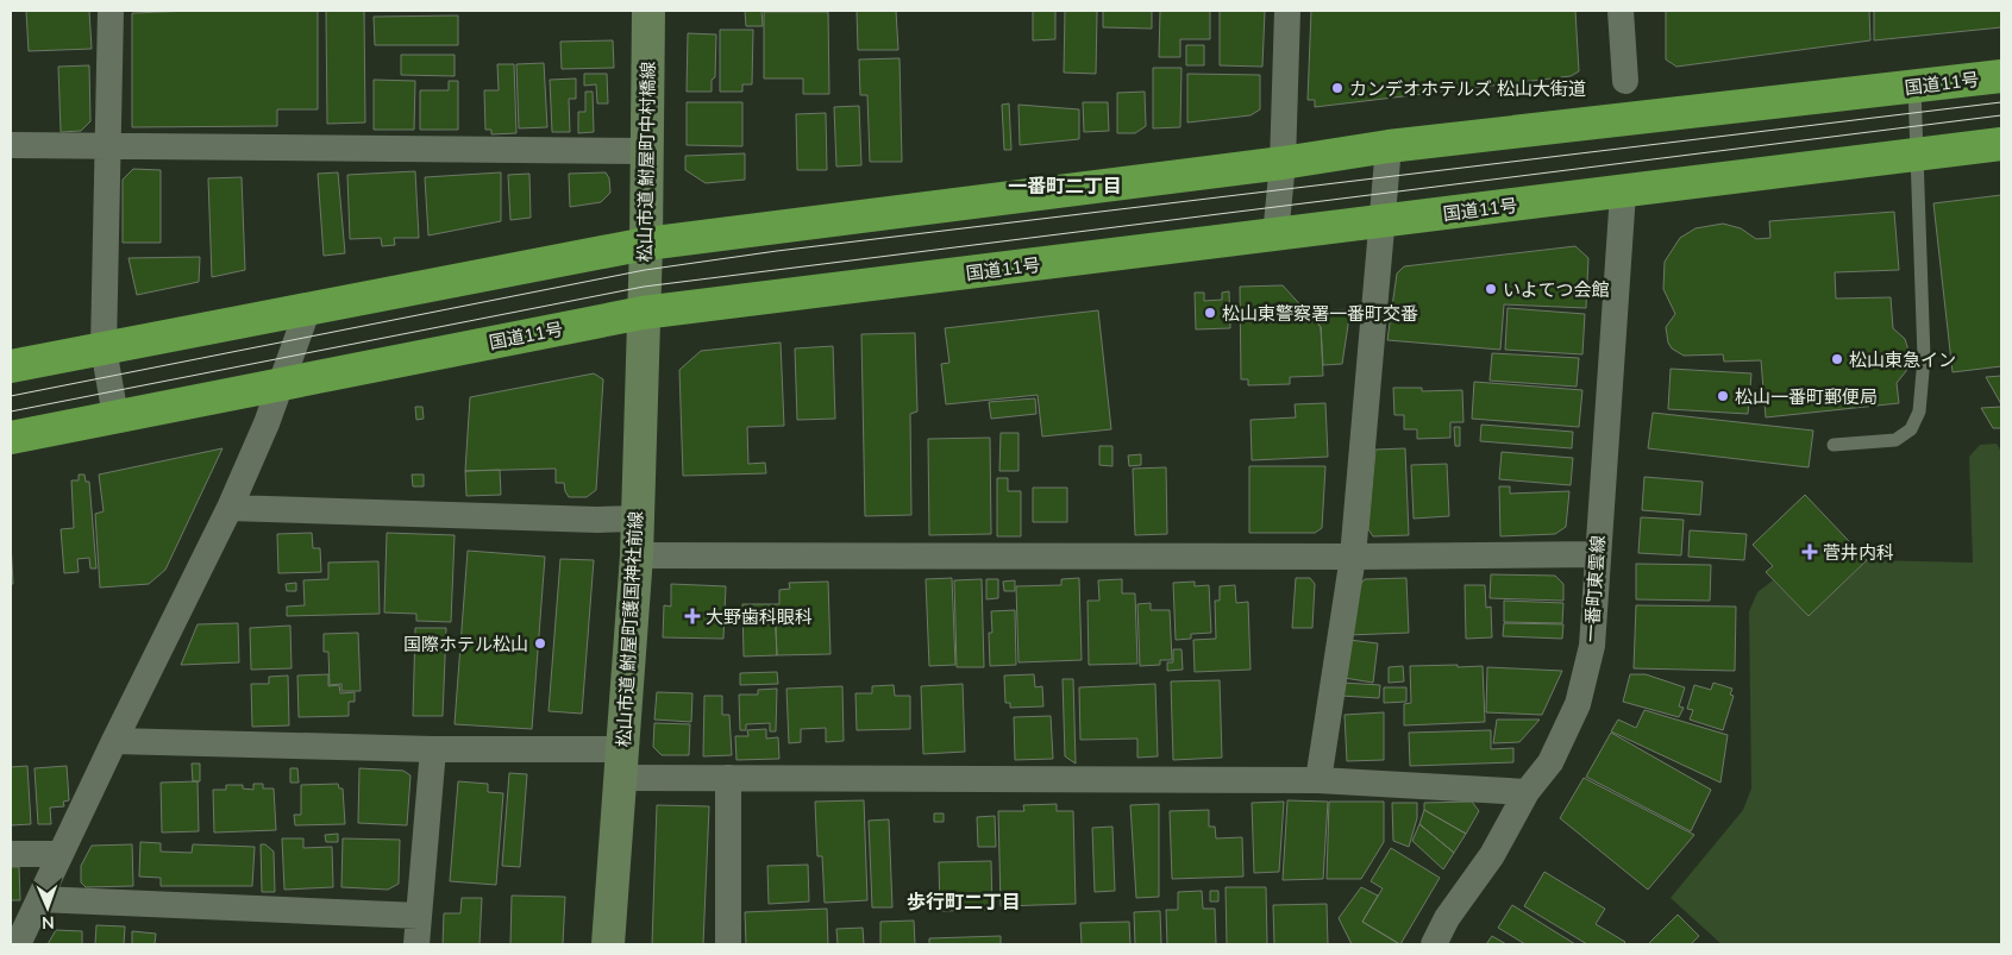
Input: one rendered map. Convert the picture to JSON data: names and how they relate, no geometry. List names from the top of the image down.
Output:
{
  "streets": {
    "highway": ["国道11号"],
    "street": ["松山市道 鮒屋町中村橋線", "一番町東雲線", "松山市道 鮒屋町護国神社前線"]
  },
  "crossings": [
    ["国道11号", "松山市道 鮒屋町中村橋線"],
    ["国道11号", "一番町東雲線"],
    ["国道11号", "松山市道 鮒屋町護国神社前線"],
    ["松山市道 鮒屋町中村橋線", "松山市道 鮒屋町護国神社前線"]
  ],
  "districts": ["一番町二丁目", "歩行町二丁目"],
  "places": {
    "other": [
      "カンデオホテルズ 松山大街道",
      "いよてつ会館",
      "松山東警察署一番町交番",
      "松山東急イン",
      "松山一番町郵便局",
      "国際ホテル松山"
    ],
    "health": ["菅井内科", "大野歯科眼科"]
  },
  "north": "bottom"
}
